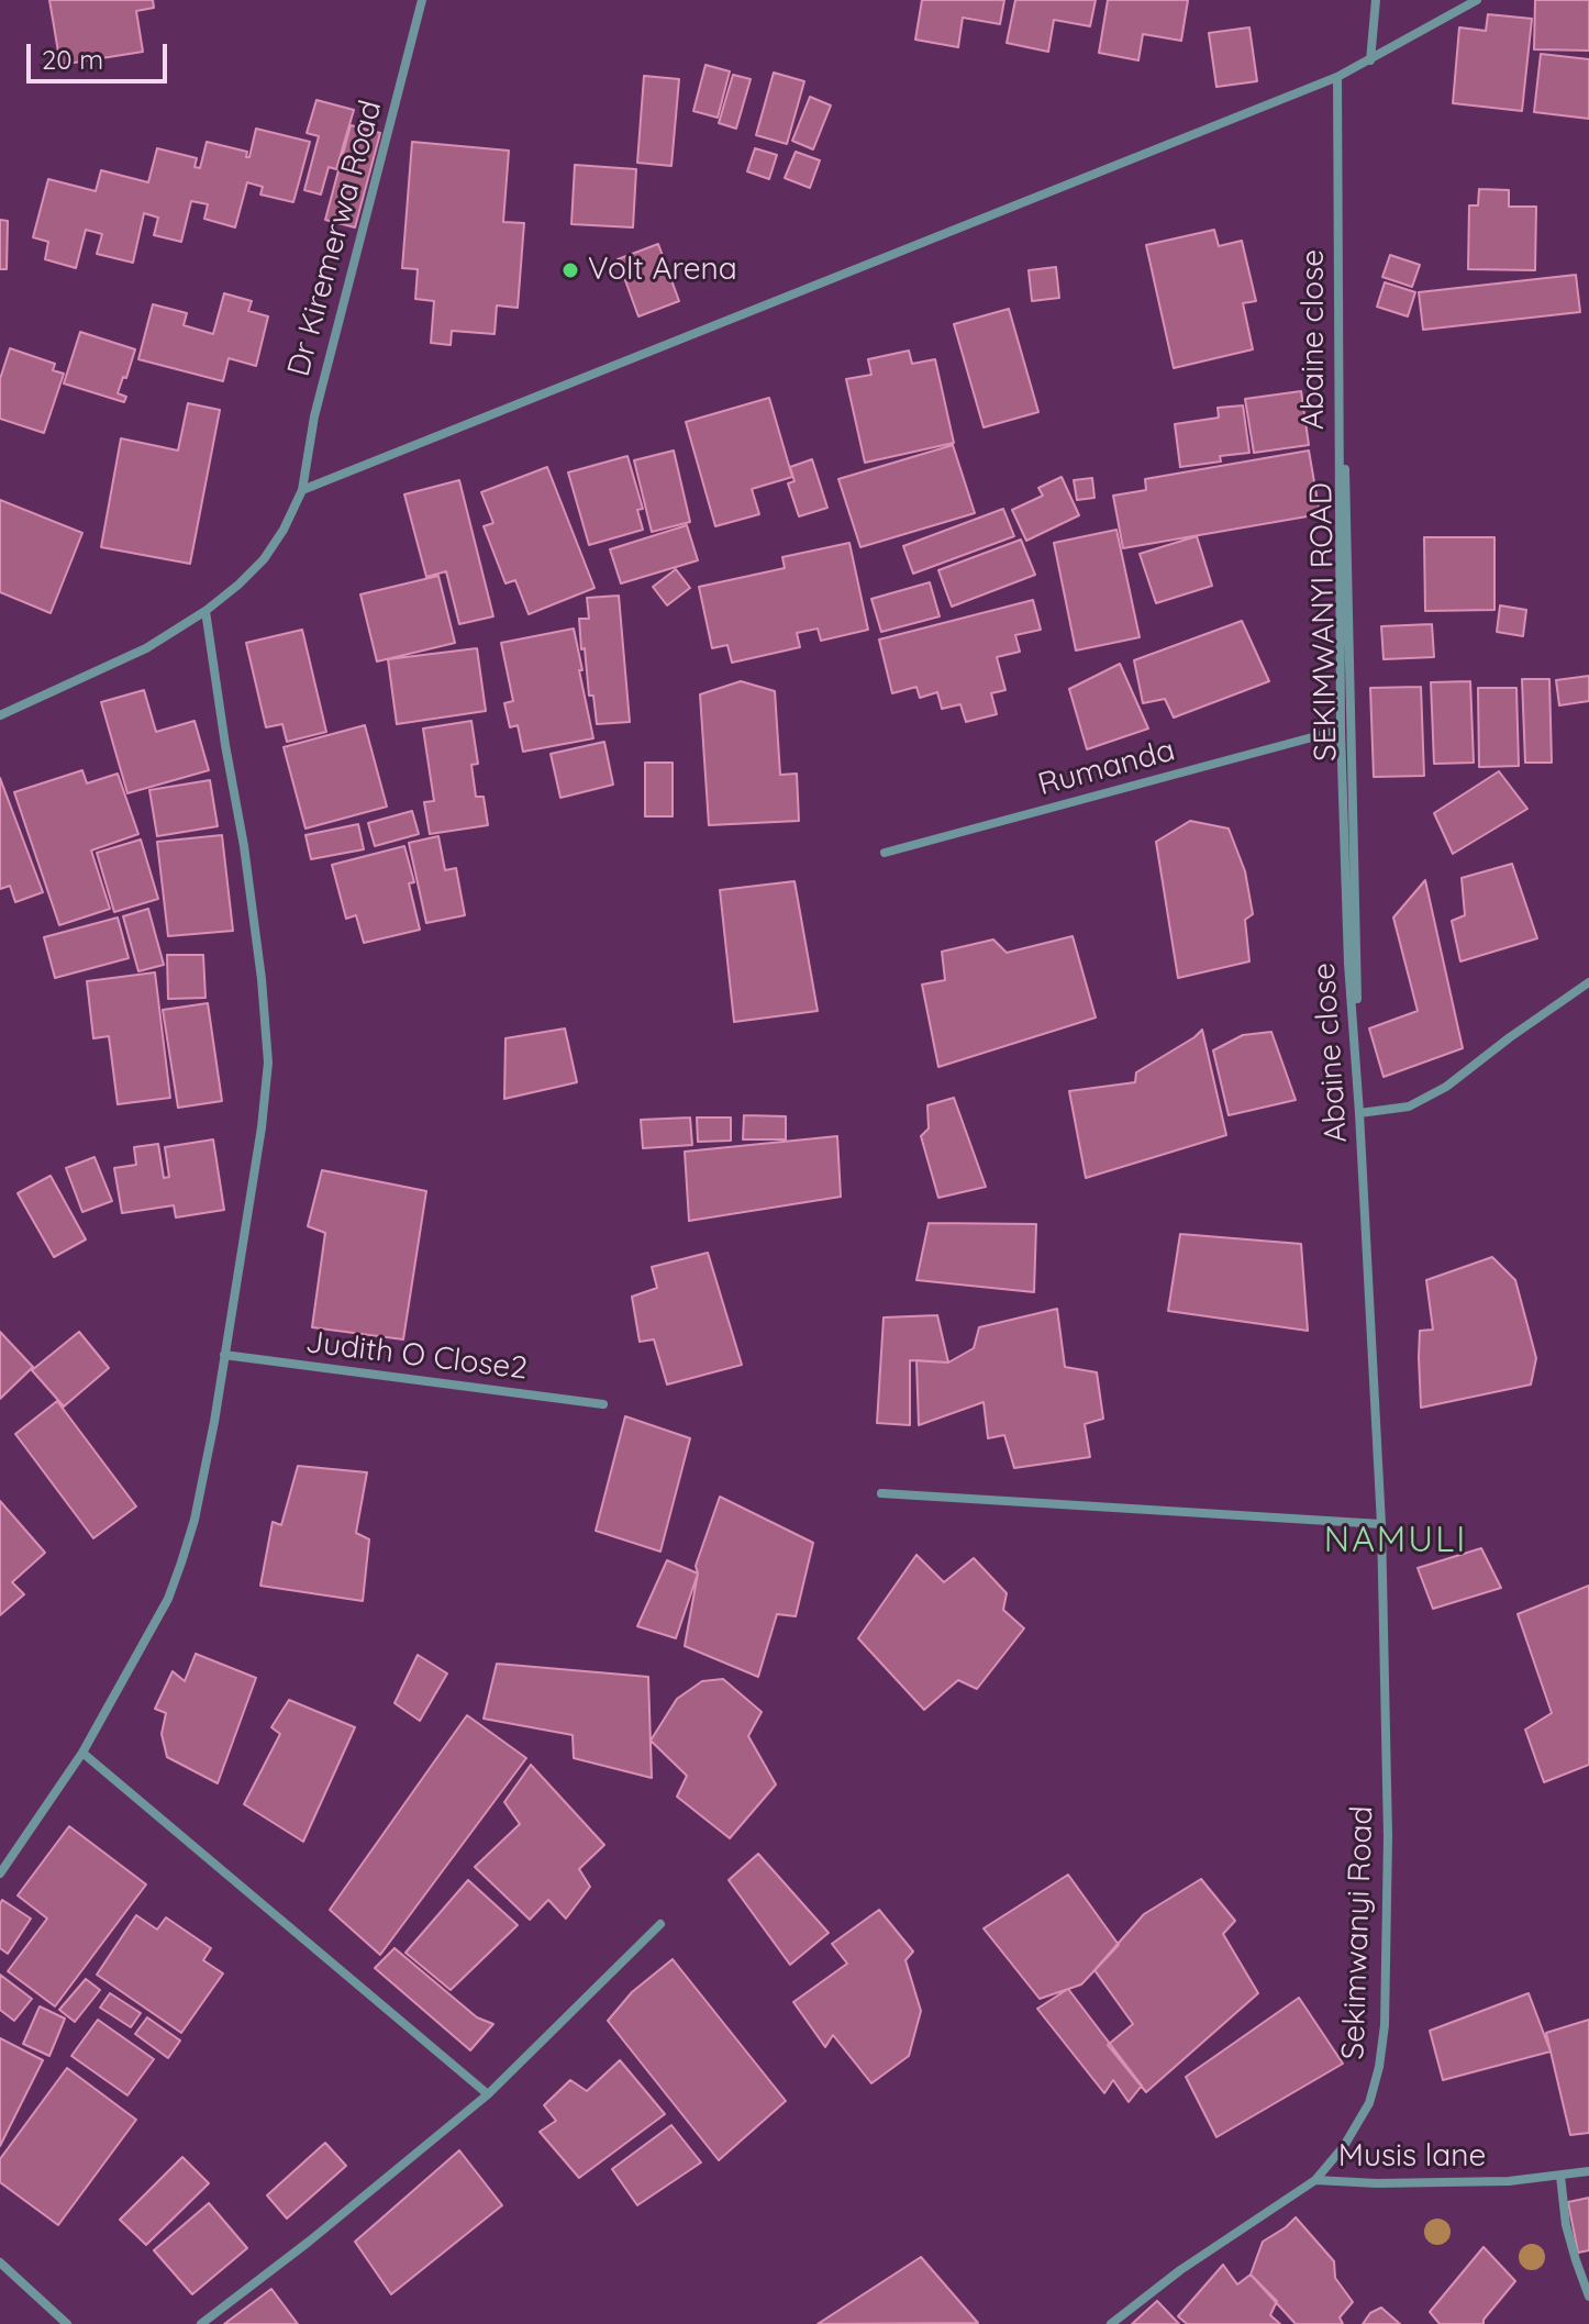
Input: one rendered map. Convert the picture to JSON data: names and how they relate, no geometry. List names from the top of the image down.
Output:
{
  "streets": {
    "street": [
      "Dr Kiremerwa Road",
      "Abaine close",
      "SEKIMWANYI ROAD",
      "Rumanda",
      "Judith O Close2",
      "Sekimwanyi Road",
      "Musis lane"
    ]
  },
  "crossings": [
    ["Abaine close", "SEKIMWANYI ROAD"],
    ["Abaine close", "Rumanda"],
    ["Abaine close", "Sekimwanyi Road"],
    ["Sekimwanyi Road", "Musis lane"]
  ],
  "districts": ["NAMULI"],
  "places": ["Volt Arena"],
  "scale_bar": "20 m"
}
